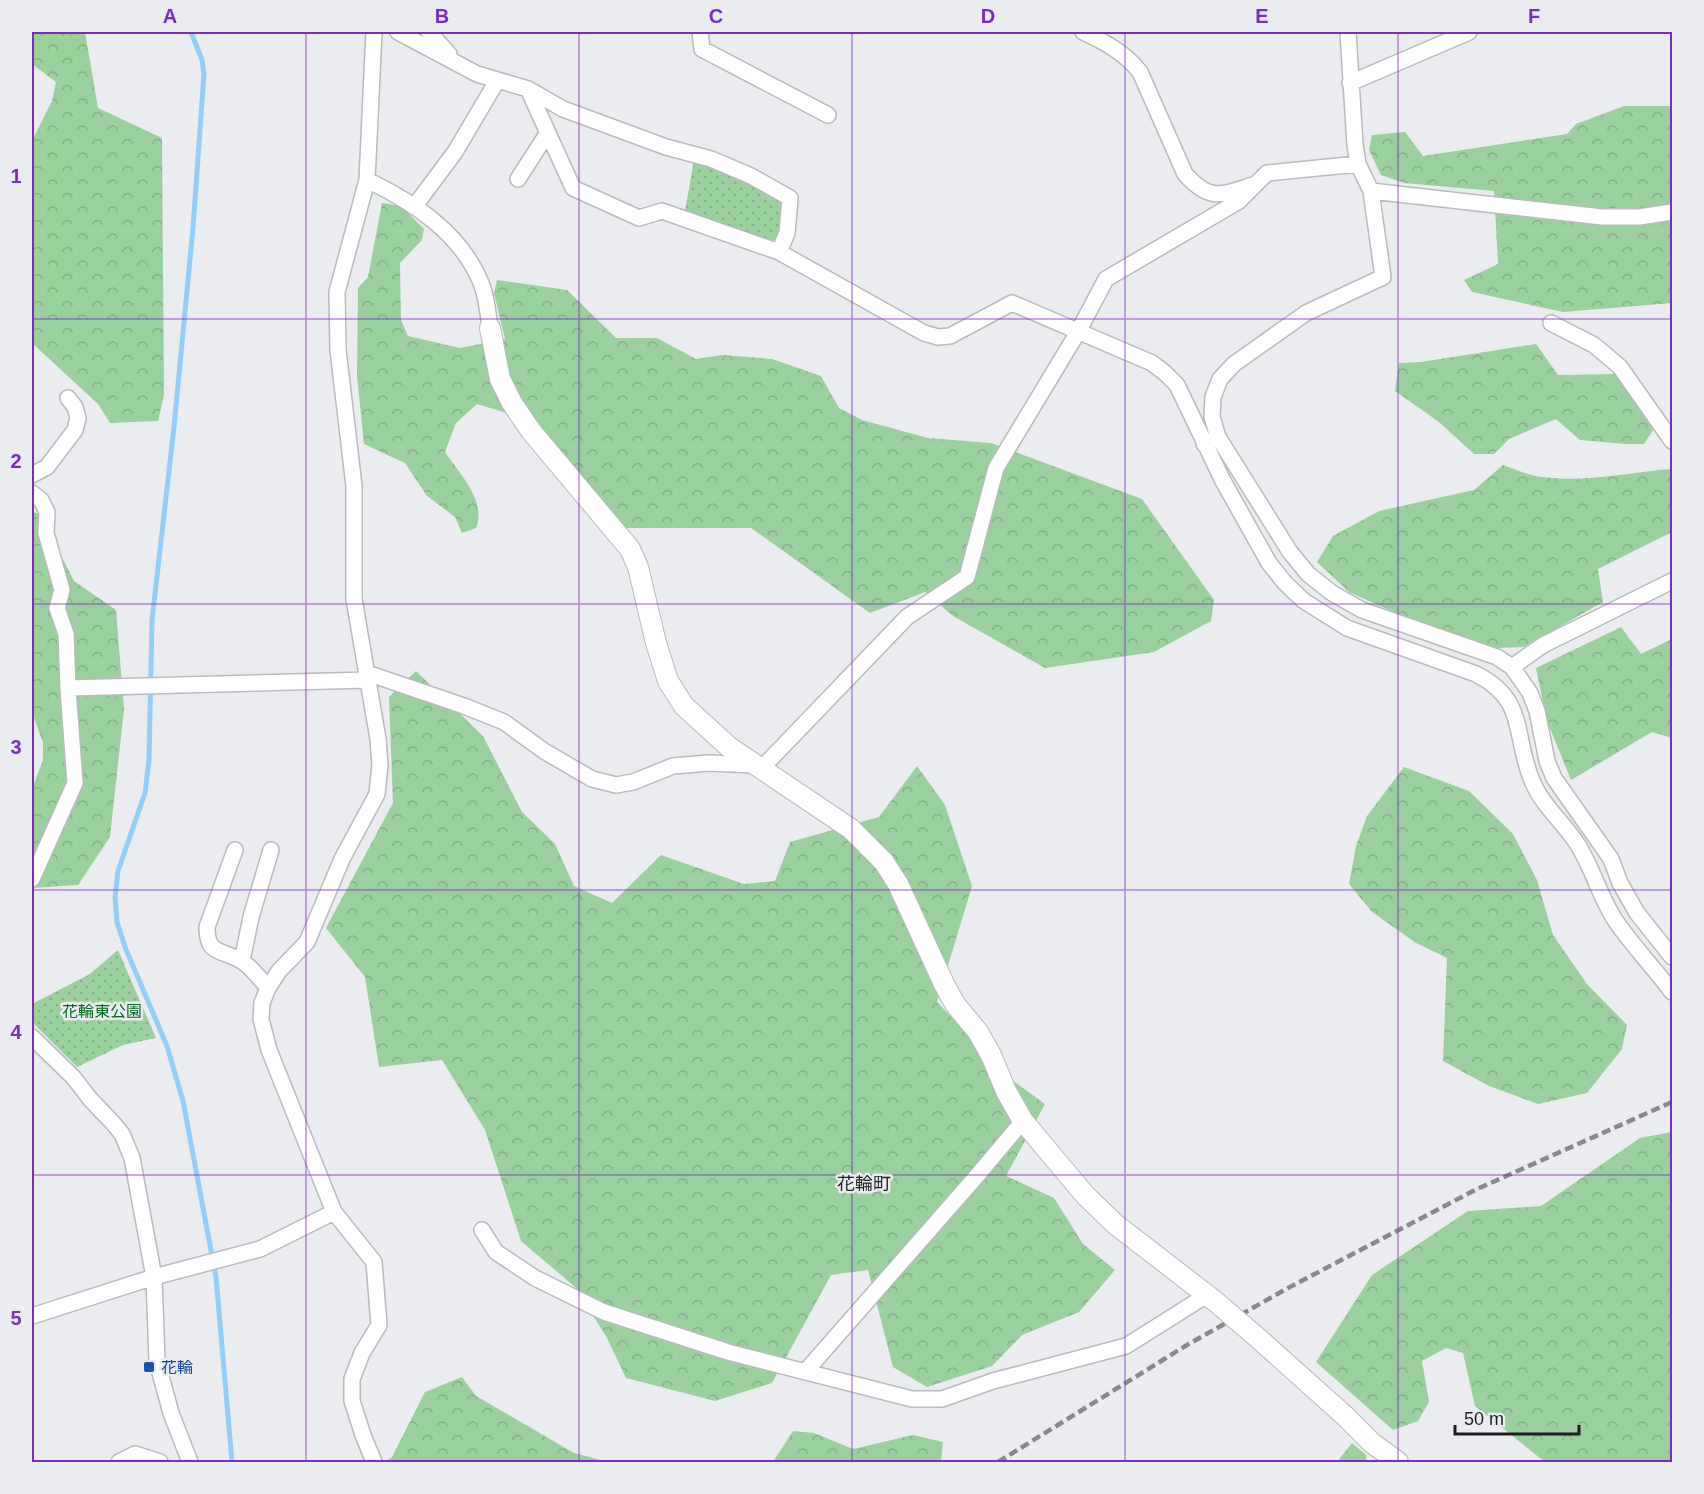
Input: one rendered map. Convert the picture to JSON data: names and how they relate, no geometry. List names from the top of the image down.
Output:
{
  "districts": ["花輪町"],
  "parks": ["花輪東公園"],
  "places": {
    "transit": ["花輪"]
  },
  "scale_bar": "50 m",
  "grid": {
    "columns": [
      "A",
      "B",
      "C",
      "D",
      "E",
      "F"
    ],
    "rows": [
      "1",
      "2",
      "3",
      "4",
      "5"
    ]
  }
}
